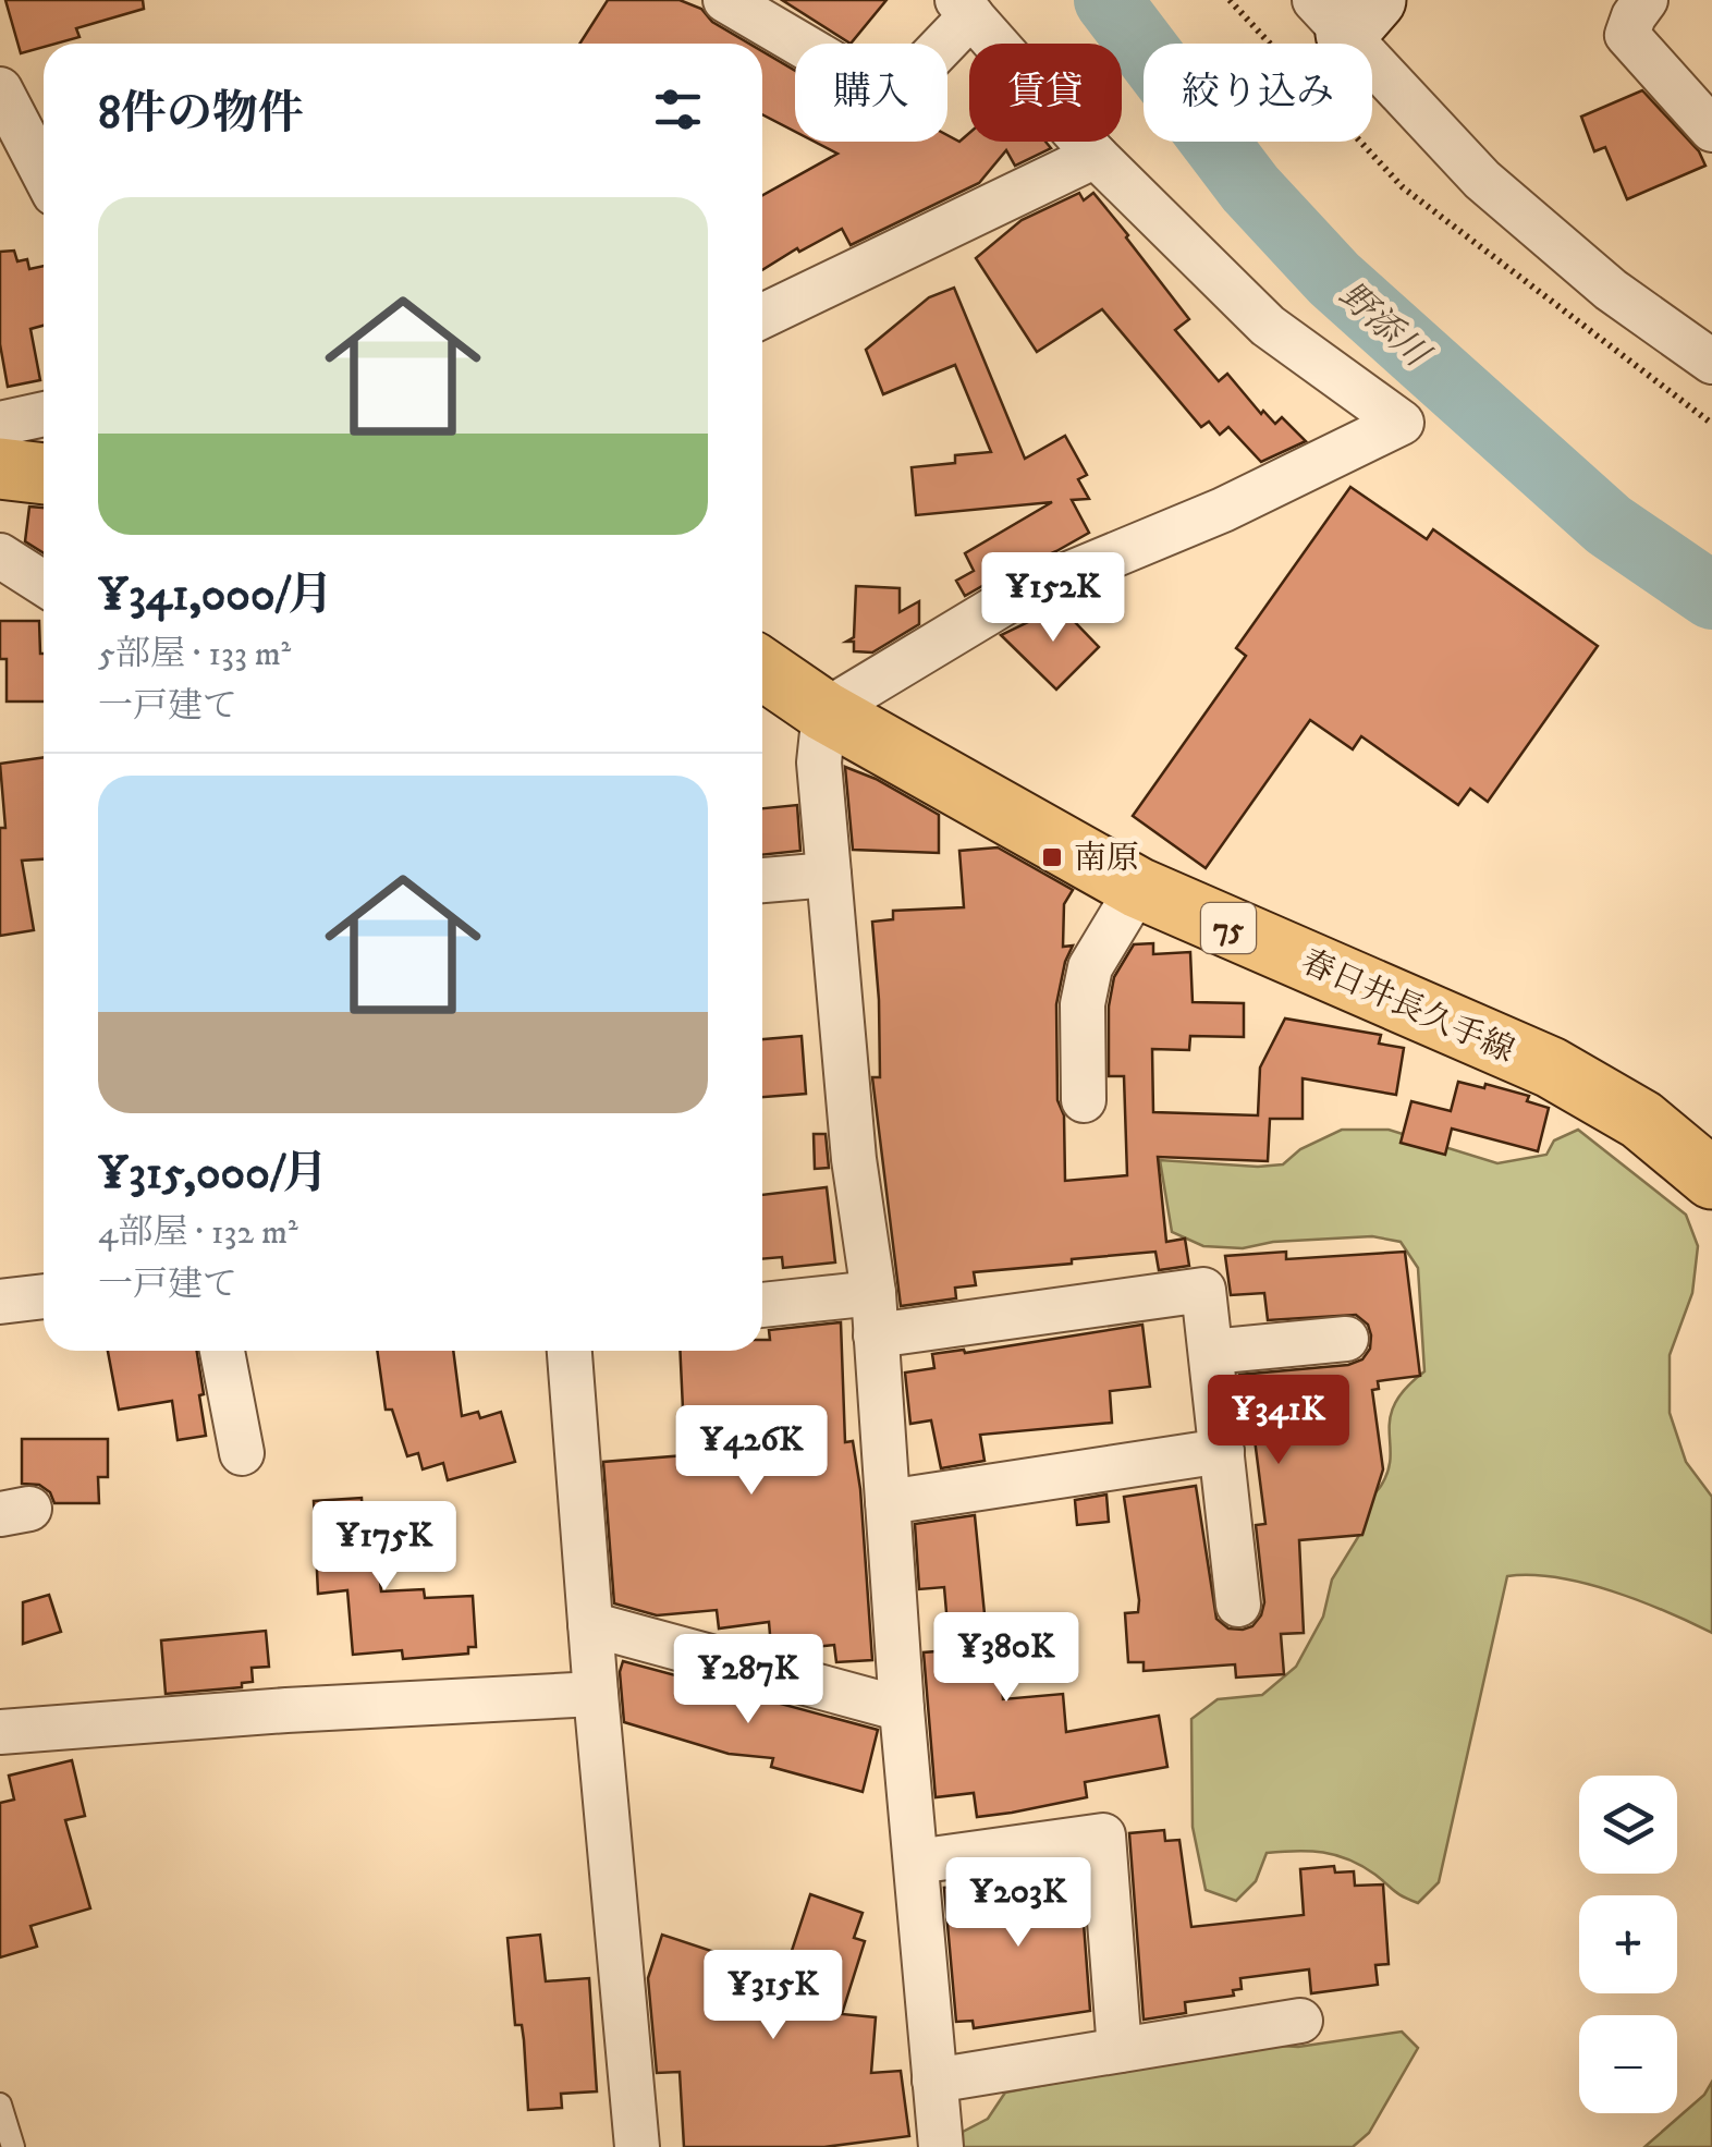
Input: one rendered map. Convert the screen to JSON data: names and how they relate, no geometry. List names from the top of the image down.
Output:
{
  "streets": {
    "main road": ["75", "春日井長久手線"]
  },
  "water": ["野添川"],
  "places": {
    "transit": ["南原"]
  },
  "page": {
    "chip": ["購入", "賃貸", "絞り込み"],
    "heading": "8件の物件",
    "list": [
      {
        "name": "¥341,000/月",
        "note": "5部屋 · 133 m² · 一戸建て"
      },
      {
        "name": "¥315,000/月",
        "note": "4部屋 · 132 m² · 一戸建て"
      }
    ],
    "price": [
      "¥152K",
      "¥341K",
      "¥426K",
      "¥175K",
      "¥380K",
      "¥287K",
      "¥203K",
      "¥315K"
    ],
    "map_buttons": ["+", "−"]
  }
}
